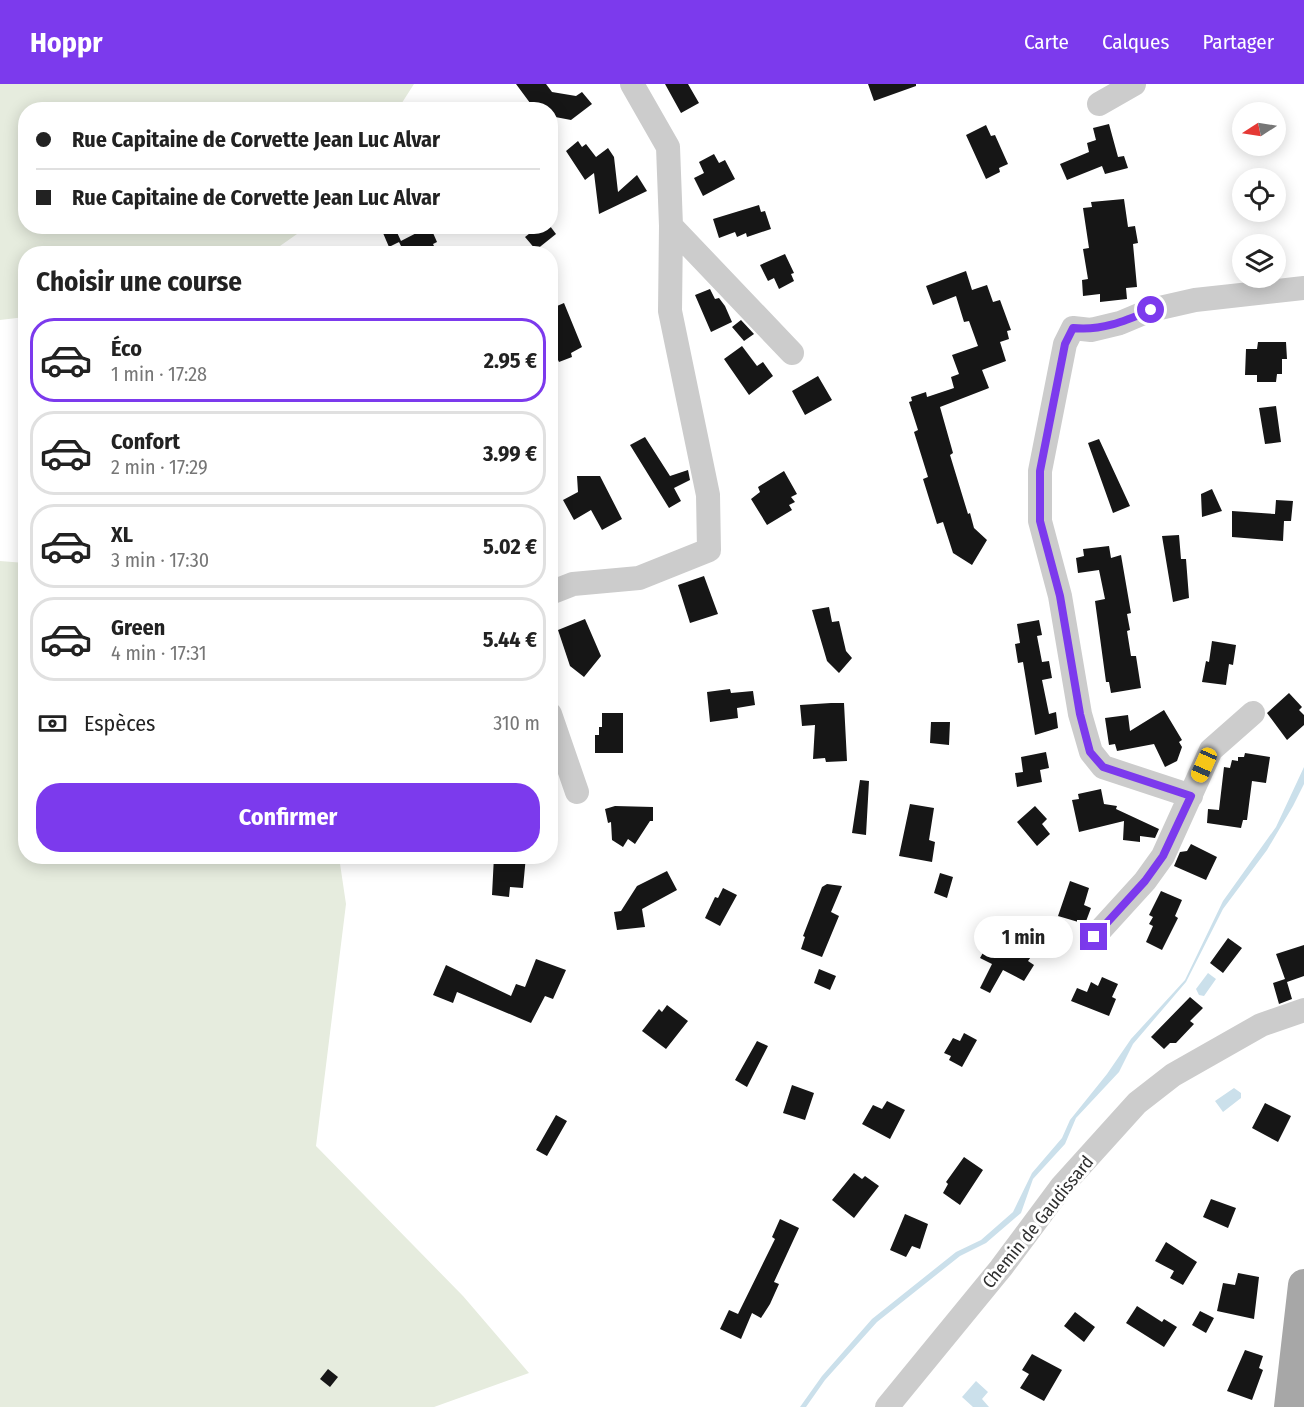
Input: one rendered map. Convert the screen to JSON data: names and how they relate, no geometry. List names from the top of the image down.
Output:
{
  "streets": {
    "street": ["Chemin de Gaudissard"]
  },
  "north": "left",
  "page": {
    "header": "Hoppr",
    "nav": ["Carte", "Calques", "Partager"],
    "banner": ["Rue Capitaine de Corvette Jean Luc Alvar", "Rue Capitaine de Corvette Jean Luc Alvar"],
    "heading": "Choisir une course",
    "list": [
      {
        "name": "Éco",
        "note": "1 min · 17:28",
        "value": "2.95 €"
      },
      {
        "name": "Confort",
        "note": "2 min · 17:29",
        "value": "3.99 €"
      },
      {
        "name": "XL",
        "note": "3 min · 17:30",
        "value": "5.02 €"
      },
      {
        "name": "Green",
        "note": "4 min · 17:31",
        "value": "5.44 €"
      }
    ],
    "pay": ["Espèces", "310 m"],
    "buttons": "Confirmer",
    "bubble": "1 min"
  }
}
